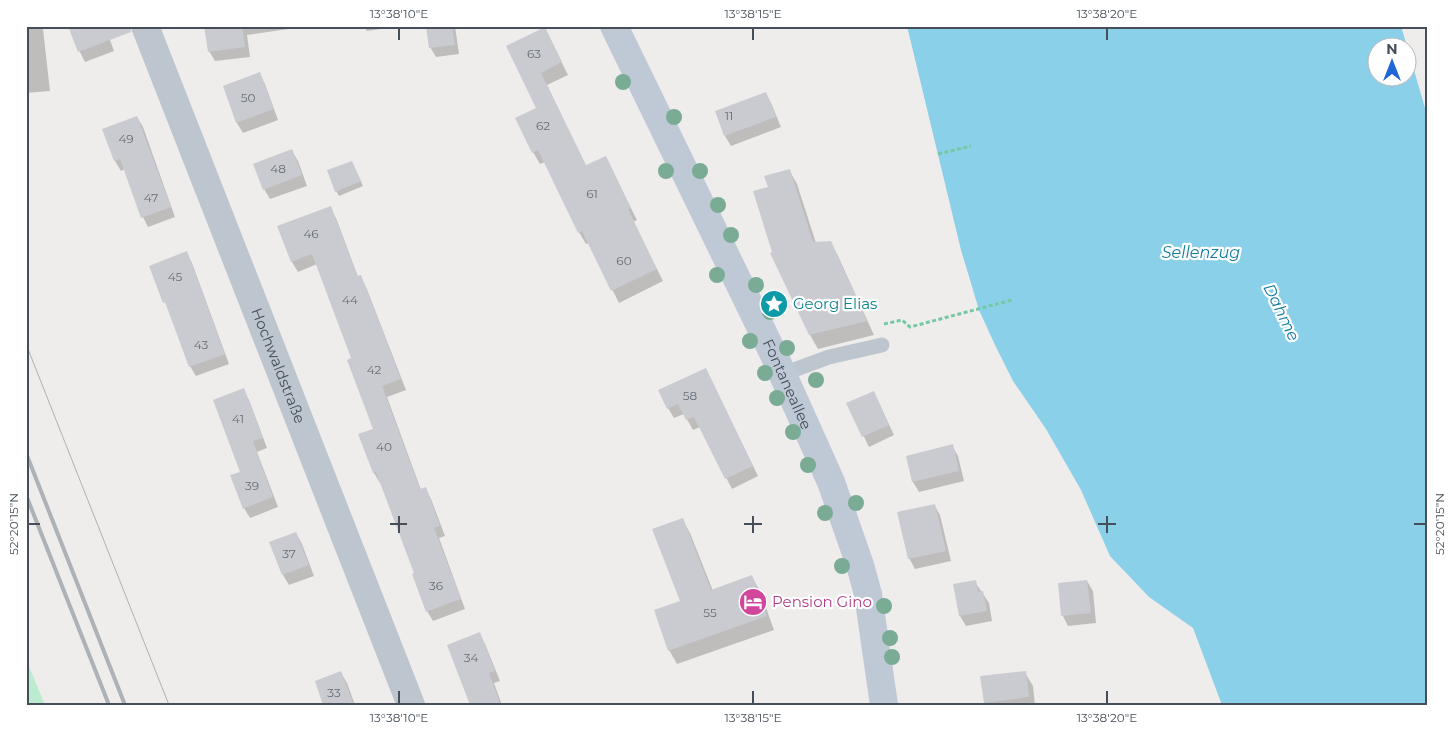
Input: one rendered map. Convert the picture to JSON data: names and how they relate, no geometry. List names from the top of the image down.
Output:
{
  "streets": {
    "main road": ["Fontaneallee"],
    "street": ["Hochwaldstraße"]
  },
  "water": ["Sellenzug", "Dahme"],
  "places": {
    "place": ["Georg Elias"],
    "hotel": ["Pension Gino"]
  },
  "house_numbers": [
    "63",
    "50",
    "11",
    "62",
    "49",
    "48",
    "61",
    "47",
    "46",
    "60",
    "45",
    "44",
    "43",
    "42",
    "58",
    "41",
    "40",
    "39",
    "37",
    "36",
    "55",
    "34",
    "33"
  ],
  "north": "top",
  "coordinates": [
    "13°38'10\"E",
    "13°38'15\"E",
    "13°38'20\"E",
    "52°20'15\"N"
  ]
}
